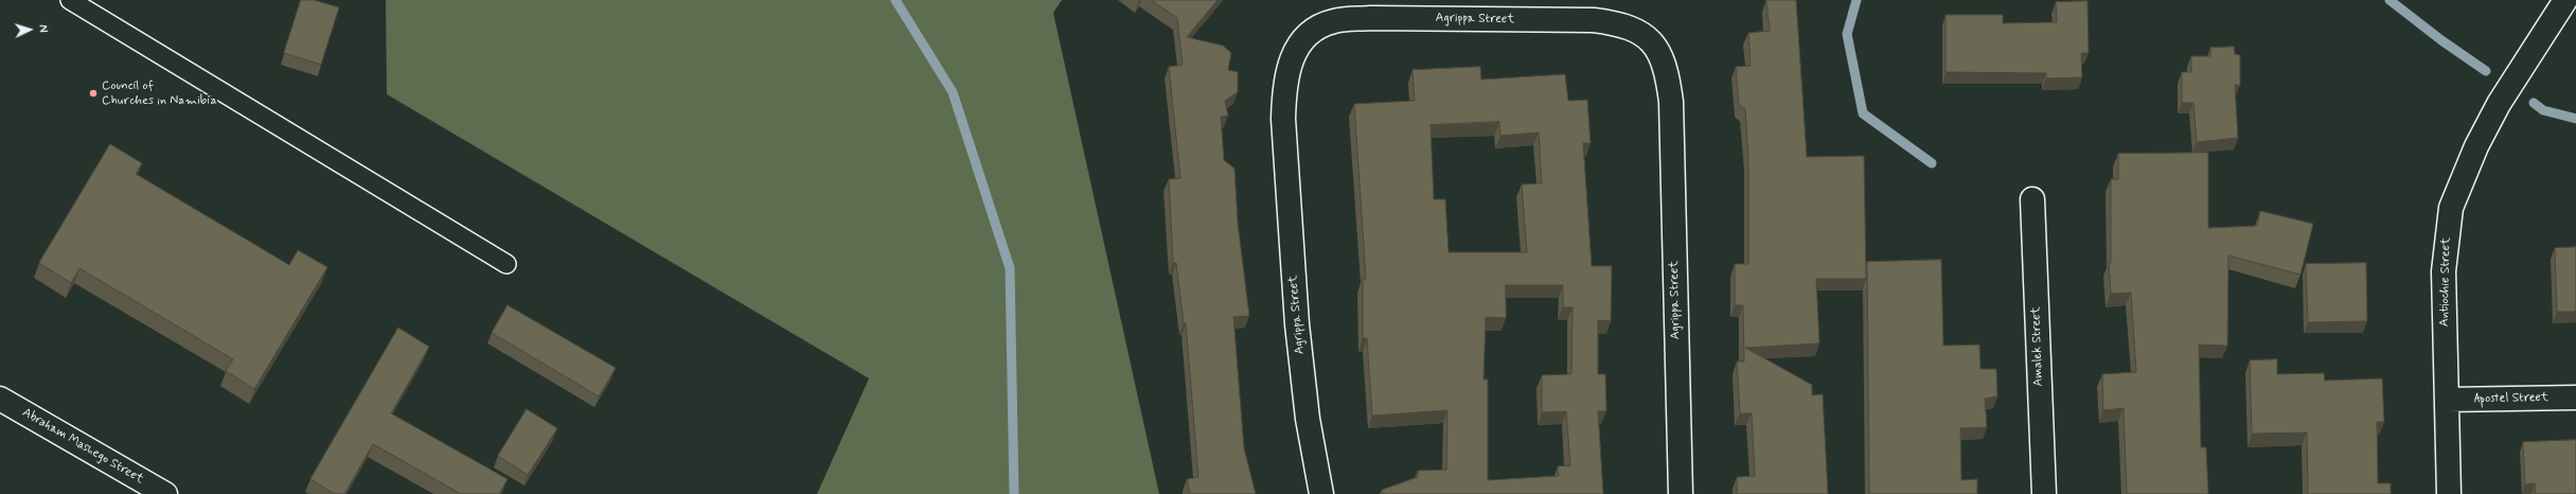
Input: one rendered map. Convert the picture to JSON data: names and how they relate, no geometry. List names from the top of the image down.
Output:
{
  "streets": {
    "street": [
      "Agrippa Street",
      "Antiochie Street",
      "Amalek Street",
      "Apostel Street",
      "Abraham Mashego Street"
    ]
  },
  "crossings": [
    ["Antiochie Street", "Apostel Street"]
  ],
  "places": ["Council of Churches in Namibia"],
  "north": "right"
}
